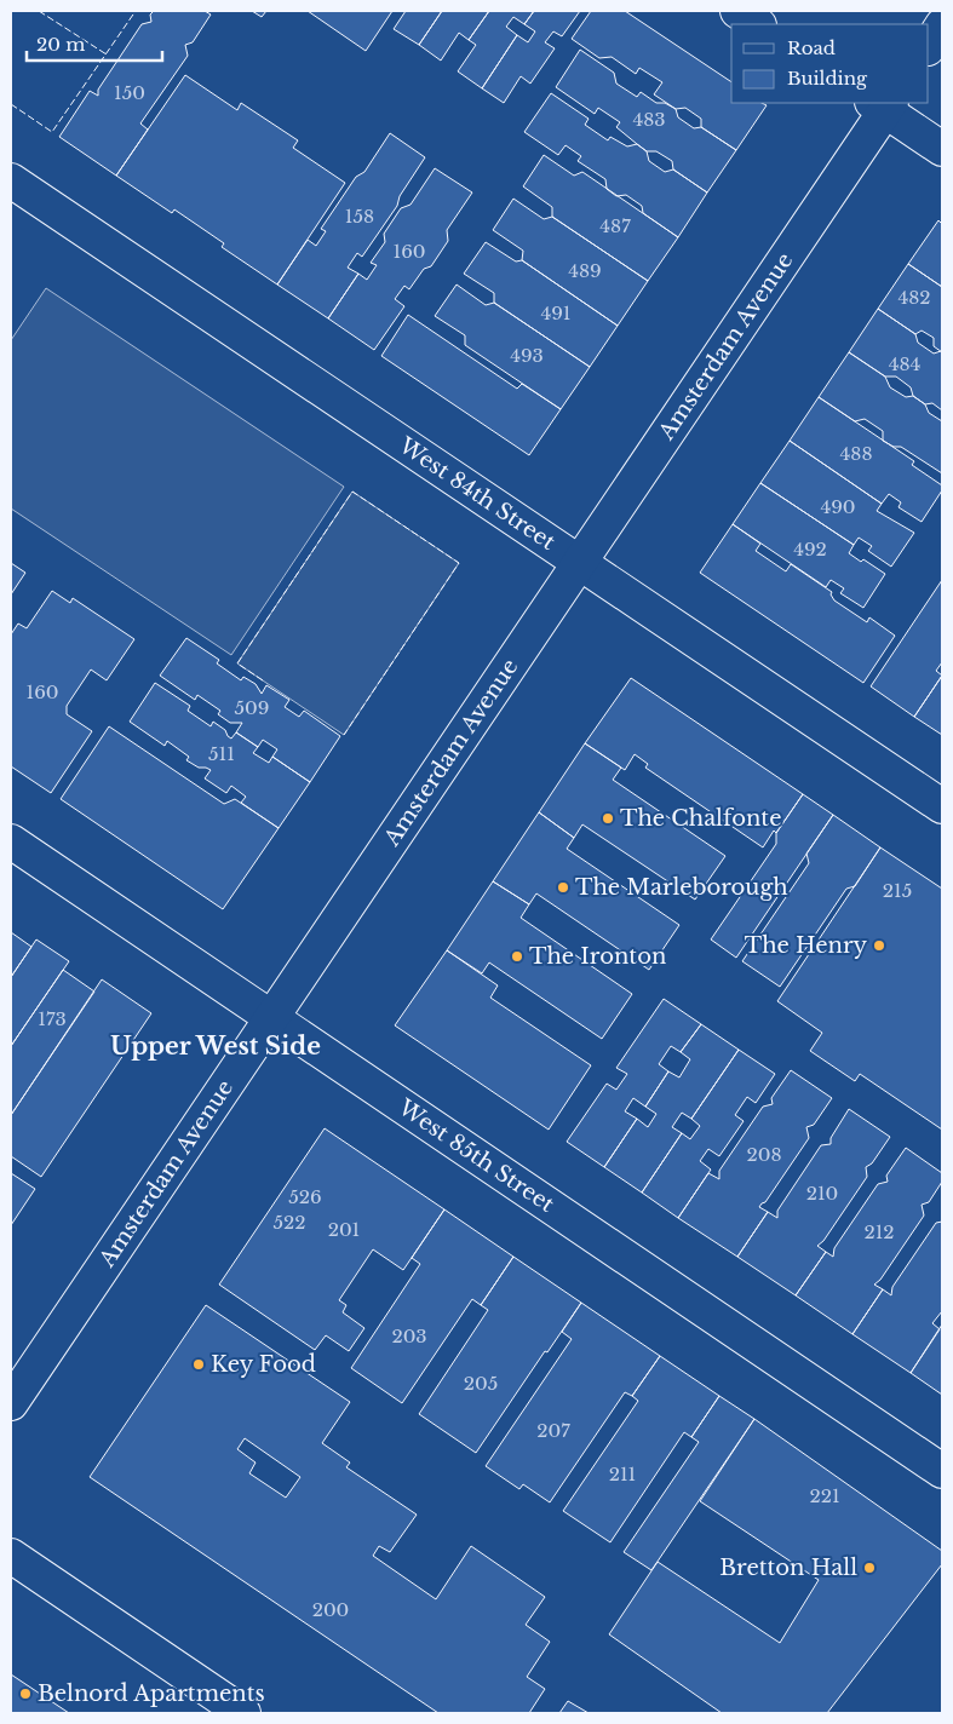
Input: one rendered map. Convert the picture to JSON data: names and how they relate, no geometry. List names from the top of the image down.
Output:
{
  "streets": {
    "street": ["Amsterdam Avenue", "West 84th Street", "West 85th Street"]
  },
  "crossings": [
    ["Amsterdam Avenue", "West 84th Street"],
    ["Amsterdam Avenue", "West 85th Street"]
  ],
  "districts": ["Upper West Side"],
  "places": [
    "The Chalfonte",
    "The Marleborough",
    "The Henry",
    "The Ironton",
    "Key Food",
    "Bretton Hall",
    "Belnord Apartments"
  ],
  "house_numbers": [
    "150",
    "483",
    "158",
    "487",
    "160",
    "489",
    "482",
    "491",
    "493",
    "484",
    "488",
    "490",
    "492",
    "160",
    "509",
    "511",
    "215",
    "173",
    "208",
    "210",
    "526",
    "522",
    "201",
    "212",
    "203",
    "205",
    "207",
    "211",
    "221",
    "200"
  ],
  "legend": ["Road", "Building"],
  "scale_bar": "20 m"
}
